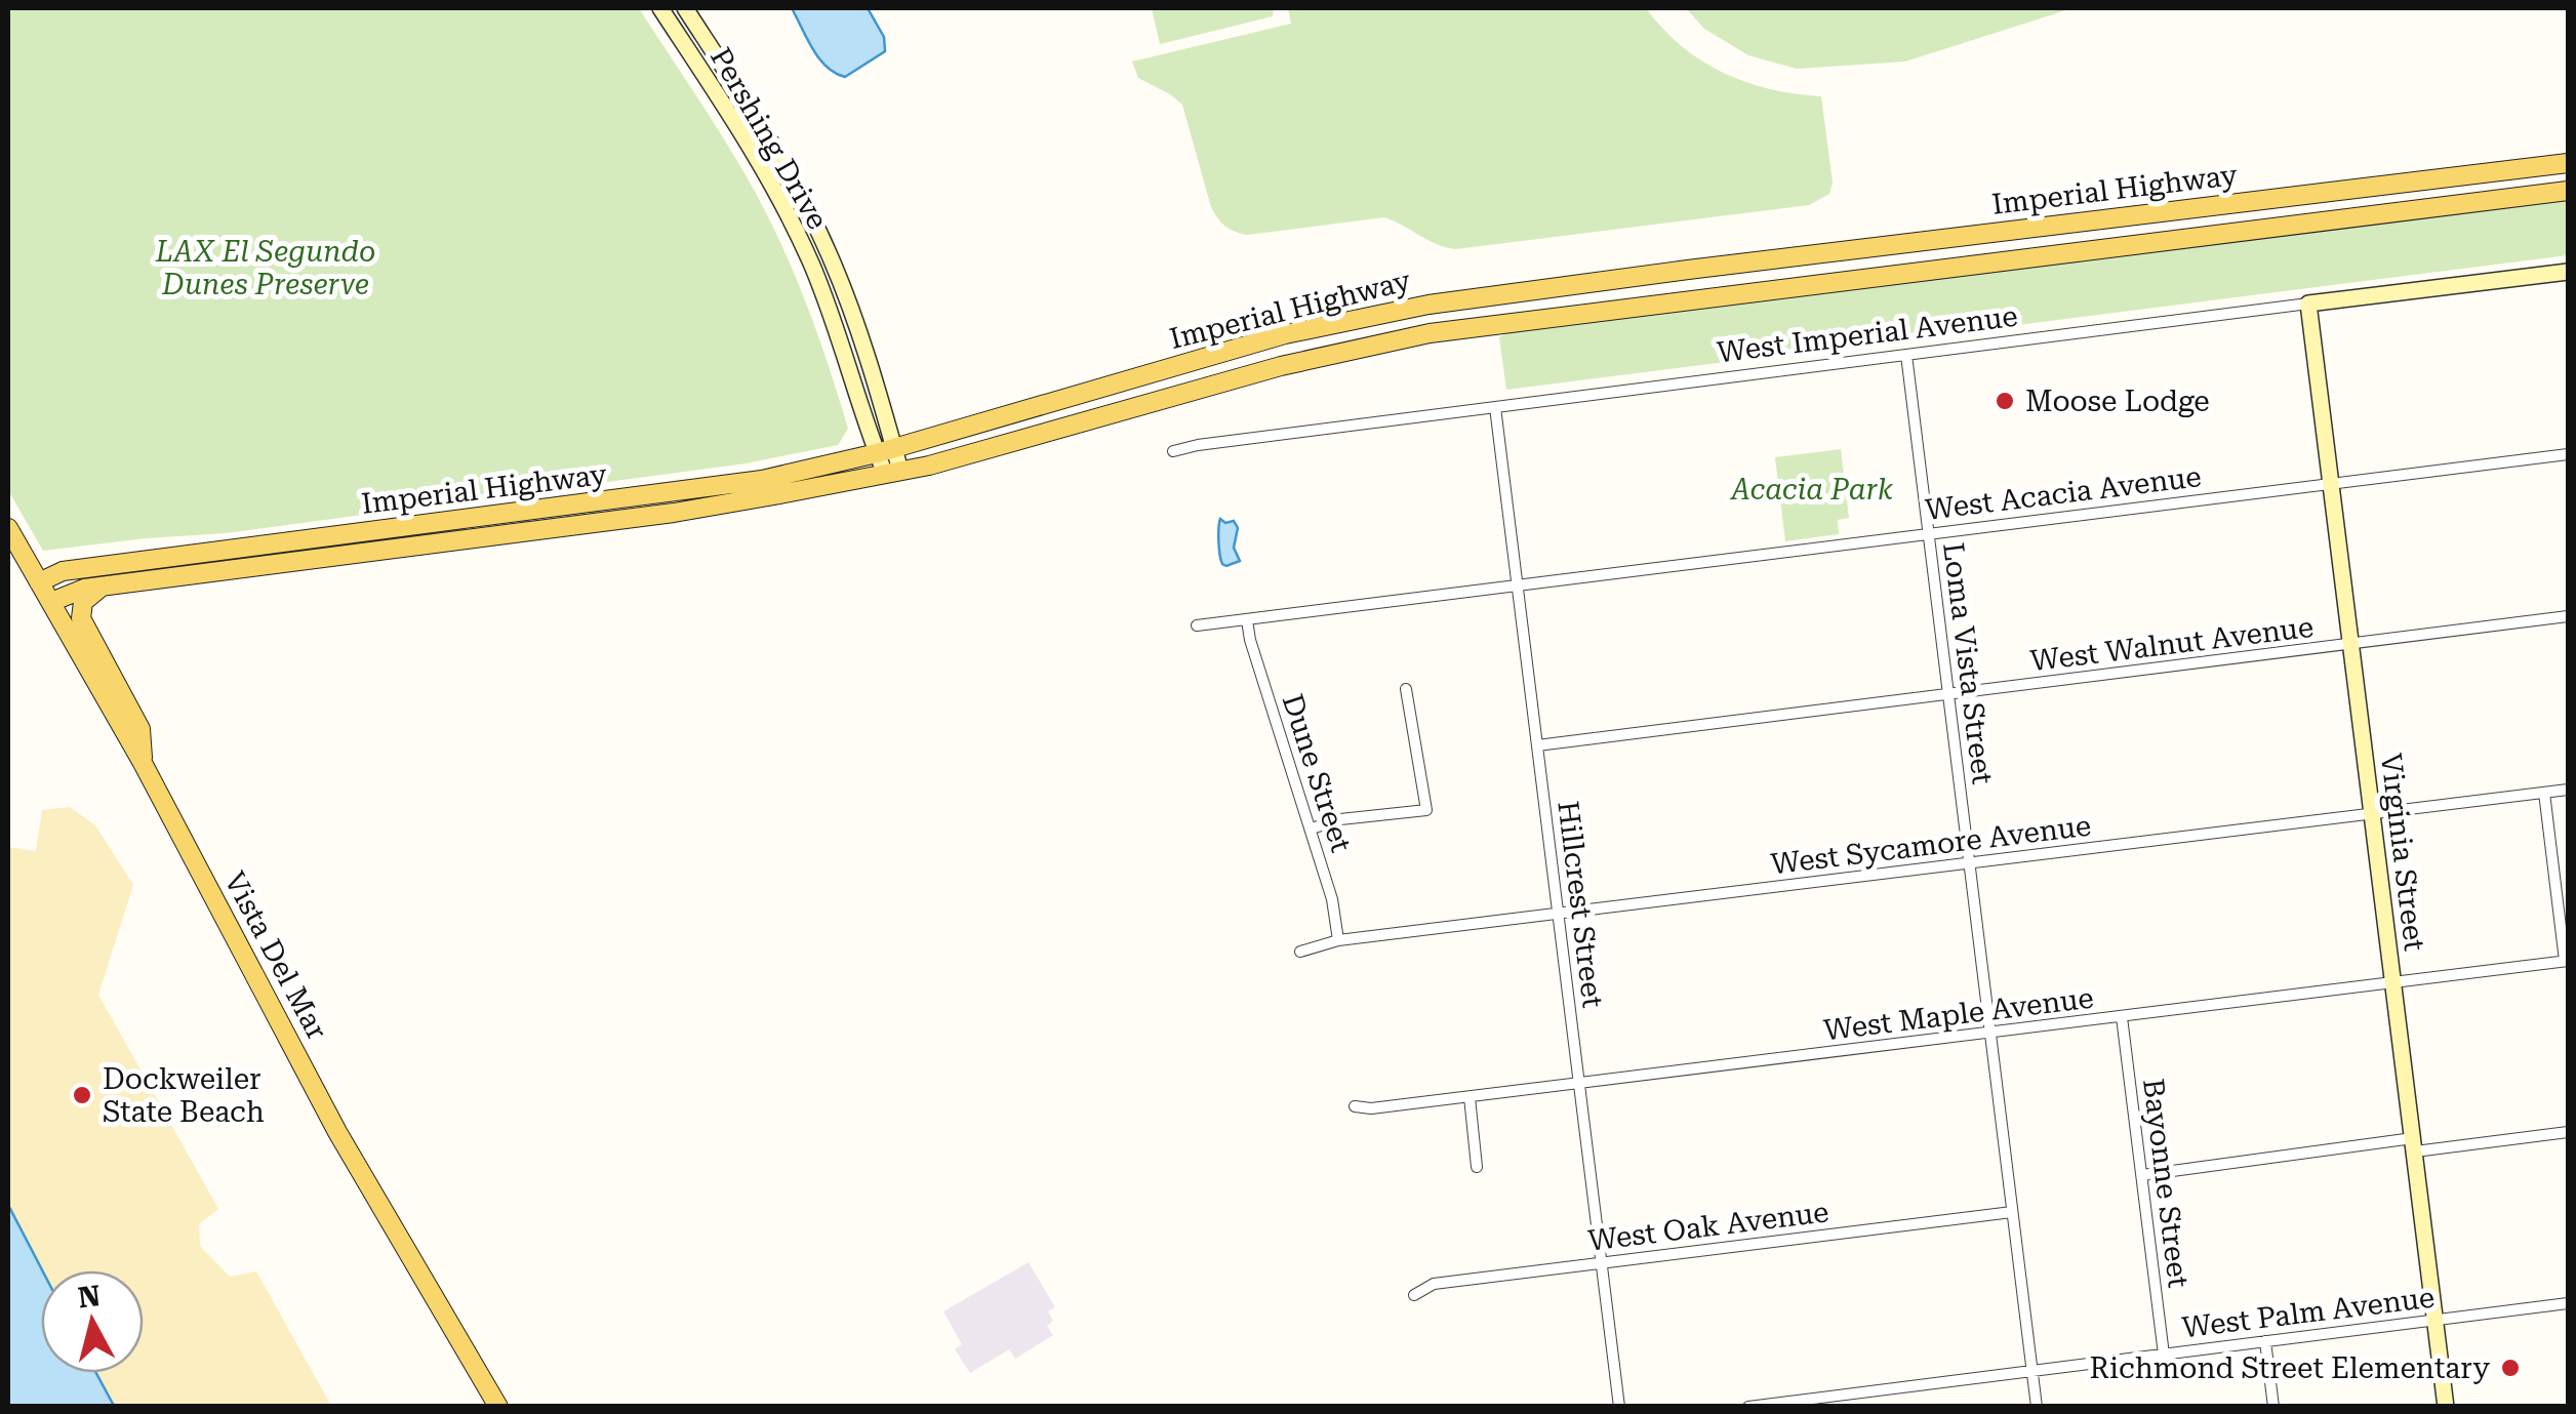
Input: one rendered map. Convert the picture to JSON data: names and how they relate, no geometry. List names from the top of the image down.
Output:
{
  "streets": {
    "main road": ["Imperial Highway", "Vista Del Mar"],
    "street": [
      "Pershing Drive",
      "West Imperial Avenue",
      "West Acacia Avenue",
      "West Walnut Avenue",
      "Loma Vista Street",
      "Dune Street",
      "West Sycamore Avenue",
      "Virginia Street",
      "Hillcrest Street",
      "West Maple Avenue",
      "Bayonne Street",
      "West Oak Avenue",
      "West Palm Avenue"
    ]
  },
  "crossings": [
    ["Pershing Drive", "Imperial Highway"],
    ["Imperial Highway", "Vista Del Mar"],
    ["West Imperial Avenue", "Loma Vista Street"],
    ["West Imperial Avenue", "Virginia Street"],
    ["West Imperial Avenue", "Hillcrest Street"],
    ["West Acacia Avenue", "Loma Vista Street"],
    ["West Acacia Avenue", "Dune Street"],
    ["West Acacia Avenue", "Virginia Street"],
    ["West Acacia Avenue", "Hillcrest Street"],
    ["West Walnut Avenue", "Loma Vista Street"],
    ["West Walnut Avenue", "Virginia Street"],
    ["West Walnut Avenue", "Hillcrest Street"],
    ["Loma Vista Street", "West Sycamore Avenue"],
    ["Loma Vista Street", "West Maple Avenue"],
    ["Loma Vista Street", "West Oak Avenue"],
    ["Loma Vista Street", "West Palm Avenue"],
    ["Dune Street", "West Sycamore Avenue"],
    ["West Sycamore Avenue", "Virginia Street"],
    ["West Sycamore Avenue", "Hillcrest Street"],
    ["Virginia Street", "West Maple Avenue"],
    ["Virginia Street", "West Palm Avenue"],
    ["Hillcrest Street", "West Maple Avenue"],
    ["Hillcrest Street", "West Oak Avenue"],
    ["West Maple Avenue", "Bayonne Street"],
    ["Bayonne Street", "West Palm Avenue"]
  ],
  "parks": ["LAX El Segundo Dunes Preserve", "Acacia Park"],
  "places": ["Moose Lodge", "Dockweiler State Beach", "Richmond Street Elementary"],
  "north": "top"
}
